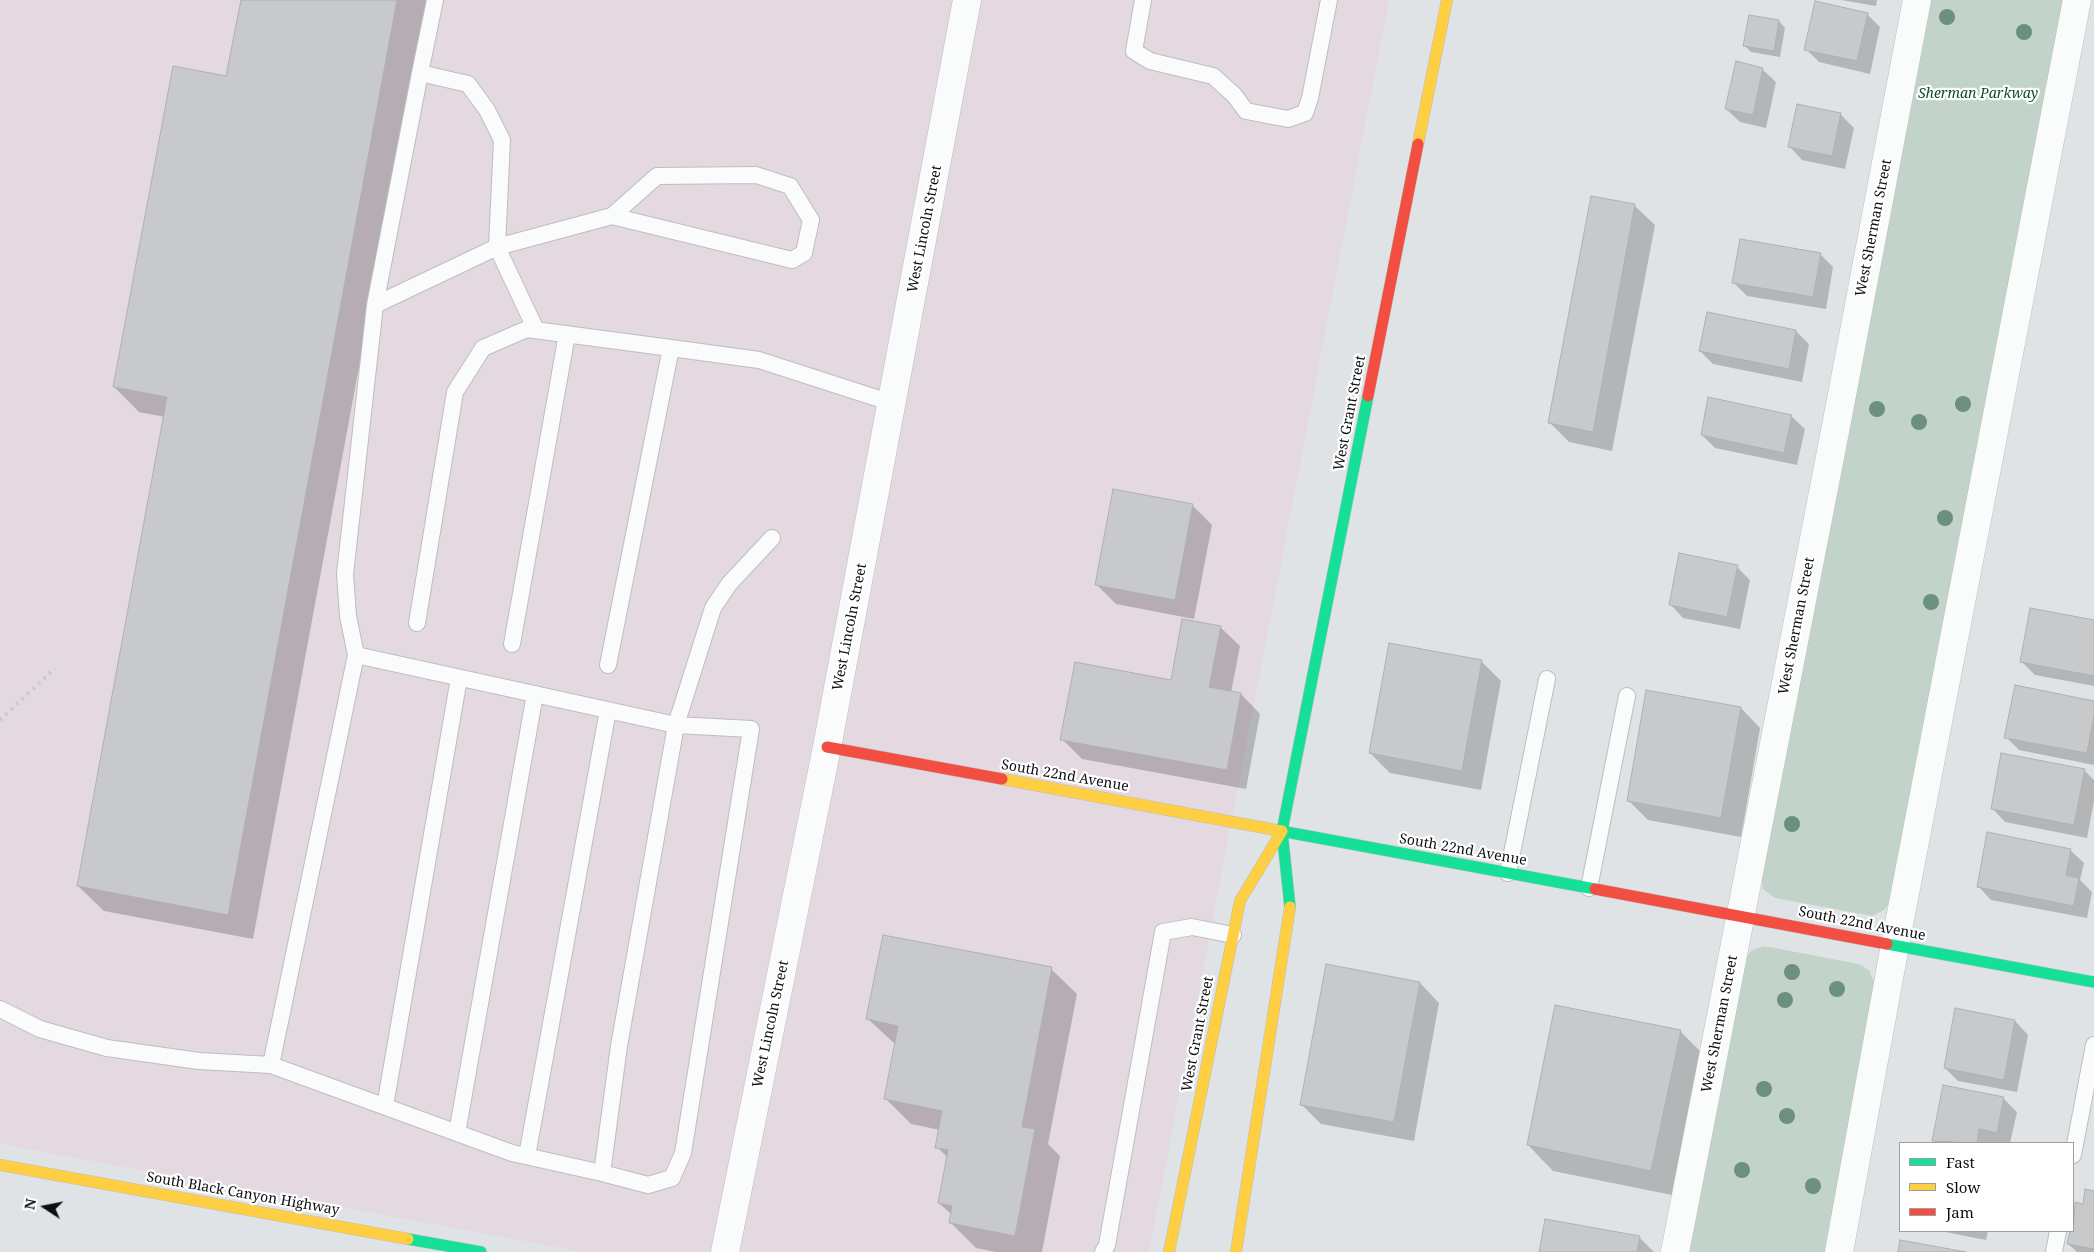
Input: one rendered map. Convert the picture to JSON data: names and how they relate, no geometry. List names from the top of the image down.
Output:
{
  "streets": {
    "main road": ["West Grant Street", "South 22nd Avenue", "South Black Canyon Highway"],
    "street": ["West Sherman Street", "West Lincoln Street"]
  },
  "crossings": [
    ["West Sherman Street", "South 22nd Avenue"],
    ["West Lincoln Street", "South 22nd Avenue"],
    ["West Grant Street", "South 22nd Avenue"]
  ],
  "parks": ["Sherman Parkway"],
  "legend": ["Fast", "Slow", "Jam"],
  "north": "left"
}
